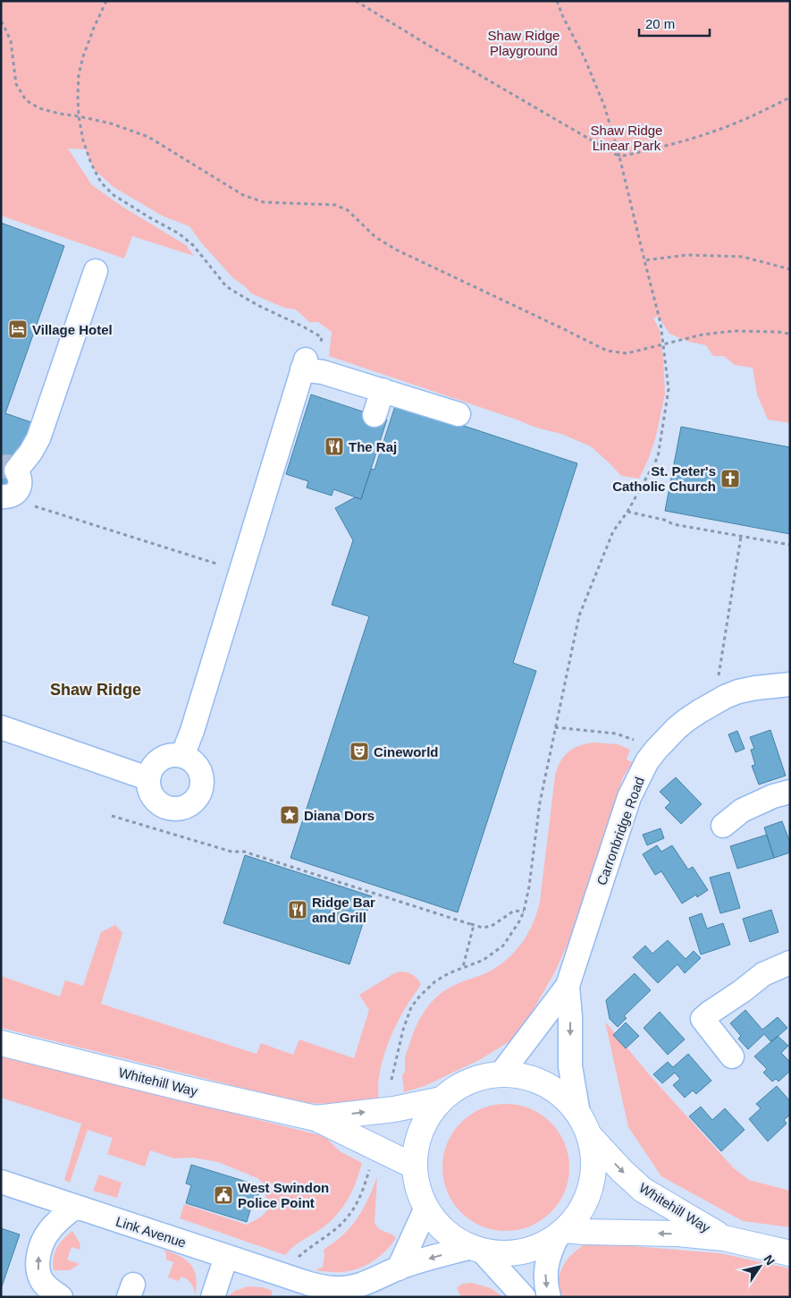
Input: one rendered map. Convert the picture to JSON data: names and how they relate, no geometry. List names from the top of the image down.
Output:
{
  "streets": {
    "main road": ["Whitehill Way"],
    "street": ["Carronbridge Road", "Link Avenue"]
  },
  "districts": ["Shaw Ridge"],
  "parks": ["Shaw Ridge Playground", "Shaw Ridge Linear Park"],
  "places": {
    "hotel": ["Village Hotel"],
    "restaurant": ["The Raj", "Ridge Bar and Grill"],
    "church": ["St. Peter's Catholic Church"],
    "theatre": ["Cineworld"],
    "place": ["Diana Dors"],
    "public building": ["West Swindon Police Point"]
  },
  "scale_bar": "20 m",
  "north": "top right"
}
